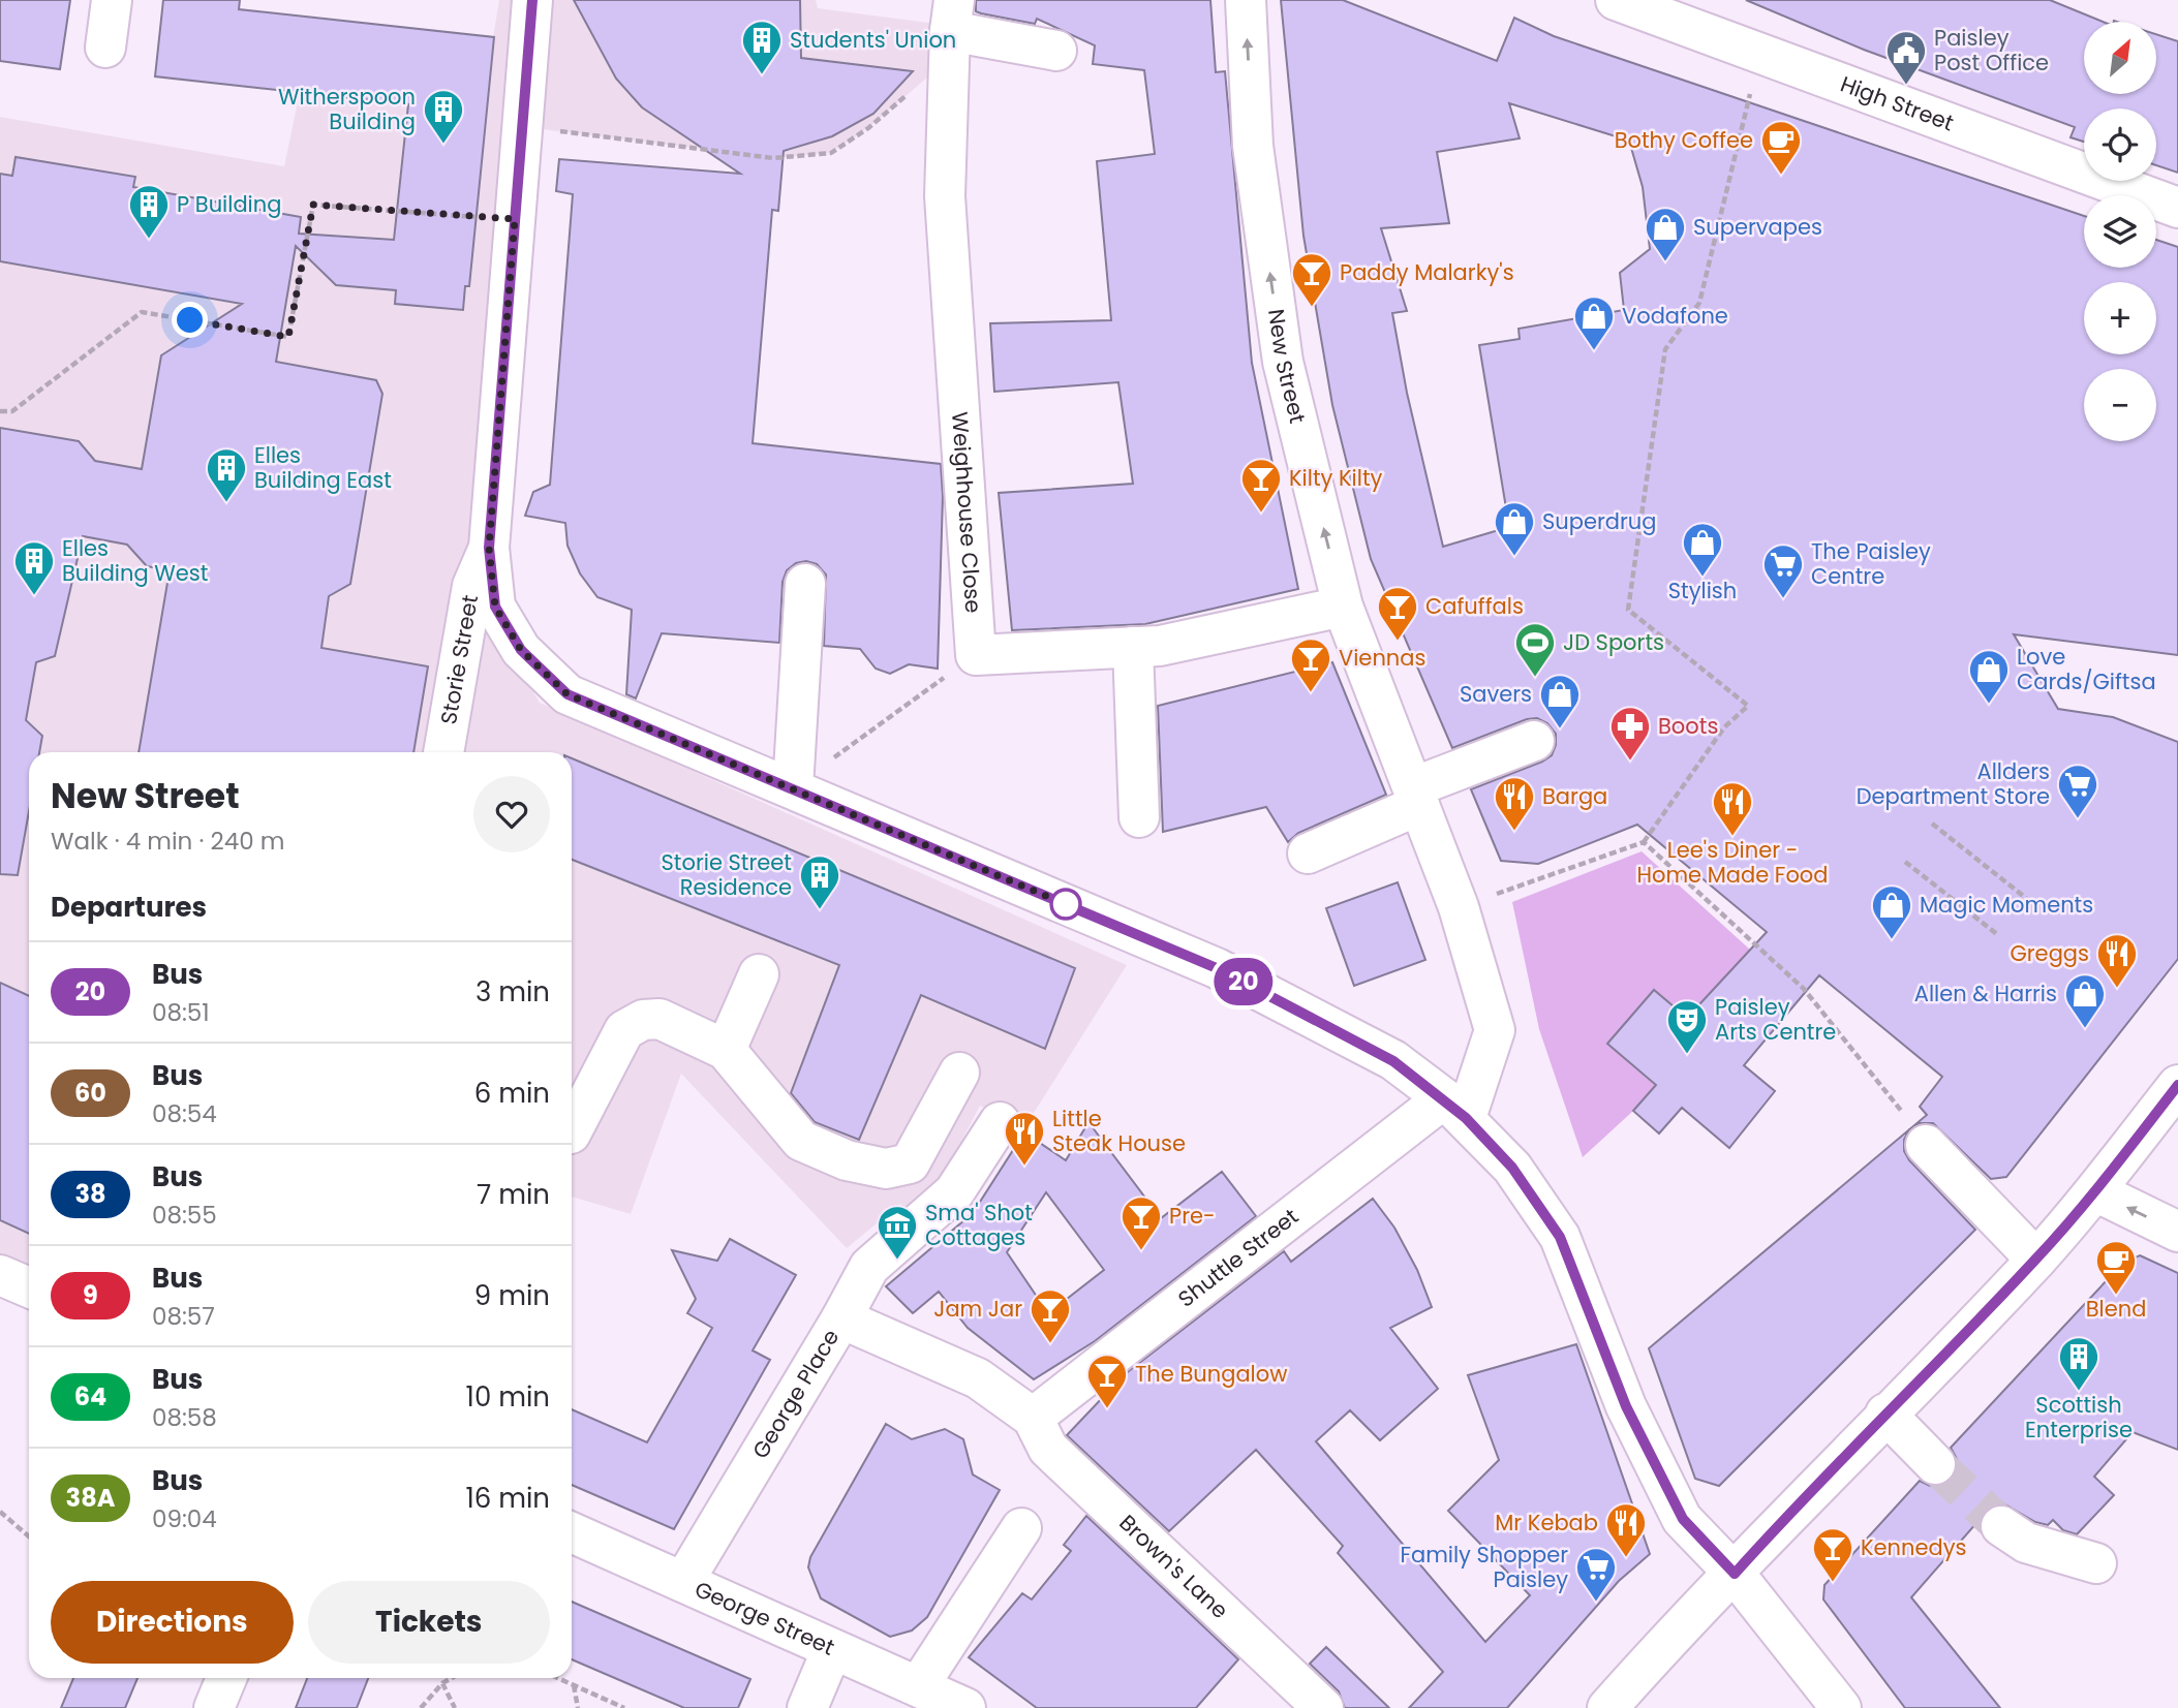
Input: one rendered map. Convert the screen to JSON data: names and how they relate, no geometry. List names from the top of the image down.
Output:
{
  "streets": {
    "street": [
      "High Street",
      "New Street",
      "Weighhouse Close",
      "Storie Street",
      "Shuttle Street",
      "George Place",
      "Brown's Lane",
      "George Street"
    ]
  },
  "crossings": [
    ["New Street", "Shuttle Street"],
    ["Shuttle Street", "George Place"],
    ["Shuttle Street", "Brown's Lane"],
    ["George Place", "Brown's Lane"],
    ["George Place", "George Street"]
  ],
  "one_way": ["New Street"],
  "places": {
    "building": [
      "Students' Union",
      "Witherspoon Building",
      "P Building",
      "Elles Building East",
      "Elles Building West",
      "Storie Street Residence",
      "Scottish Enterprise"
    ],
    "public building": ["Paisley Post Office"],
    "cafe": ["Bothy Coffee", "Blend"],
    "shop": [
      "Supervapes",
      "Vodafone",
      "Superdrug",
      "Stylish",
      "Love Cards/Giftsa",
      "Savers",
      "Magic Moments",
      "Allen & Harris"
    ],
    "bar": [
      "Paddy Malarky's",
      "Kilty Kilty",
      "Cafuffals",
      "Viennas",
      "Pre-",
      "Jam Jar",
      "The Bungalow",
      "Kennedys"
    ],
    "supermarket": ["The Paisley Centre", "Allders Department Store", "Family Shopper Paisley"],
    "sports": ["JD Sports"],
    "pharmacy": ["Boots"],
    "restaurant": [
      "Barga",
      "Lee's Diner - Home Made Food",
      "Greggs",
      "Little Steak House",
      "Mr Kebab"
    ],
    "theatre": ["Paisley Arts Centre"],
    "museum": ["Sma' Shot Cottages"]
  },
  "lines": ["bus line 20"],
  "north": "top right",
  "page": {
    "on_map": "20",
    "map_buttons": ["+", "−"],
    "heading": [
      ["New Street", "Walk · 4 min · 240 m"],
      "Departures"
    ],
    "list": [
      {
        "mark": "20",
        "name": "Bus",
        "note": "08:51",
        "value": "3 min"
      },
      {
        "mark": "60",
        "name": "Bus",
        "note": "08:54",
        "value": "6 min"
      },
      {
        "mark": "38",
        "name": "Bus",
        "note": "08:55",
        "value": "7 min"
      },
      {
        "mark": "9",
        "name": "Bus",
        "note": "08:57",
        "value": "9 min"
      },
      {
        "mark": "64",
        "name": "Bus",
        "note": "08:58",
        "value": "10 min"
      },
      {
        "mark": "38A",
        "name": "Bus",
        "note": "09:04",
        "value": "16 min"
      }
    ],
    "buttons": ["Directions", "Tickets"]
  }
}
